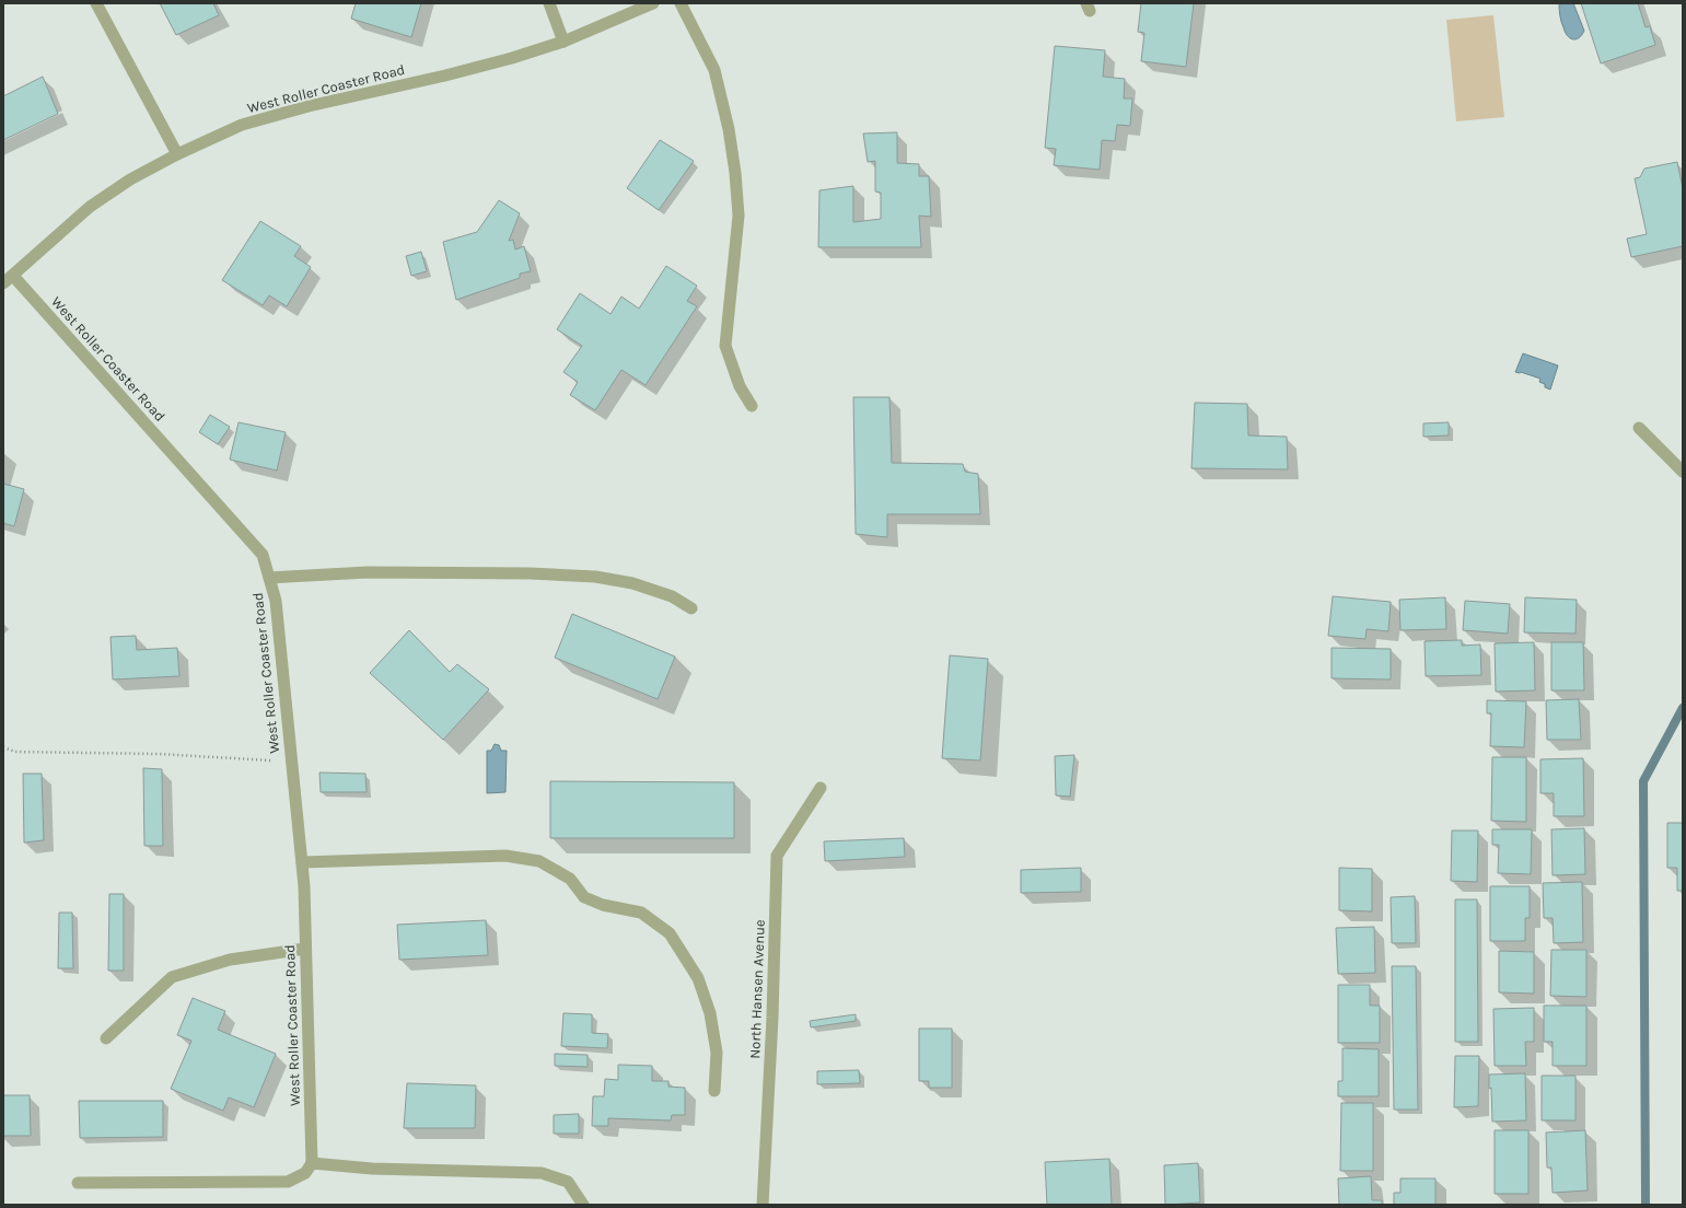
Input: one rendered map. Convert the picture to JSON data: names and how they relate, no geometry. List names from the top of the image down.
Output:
{
  "streets": {
    "street": ["West Roller Coaster Road", "North Hansen Avenue"]
  }
}
